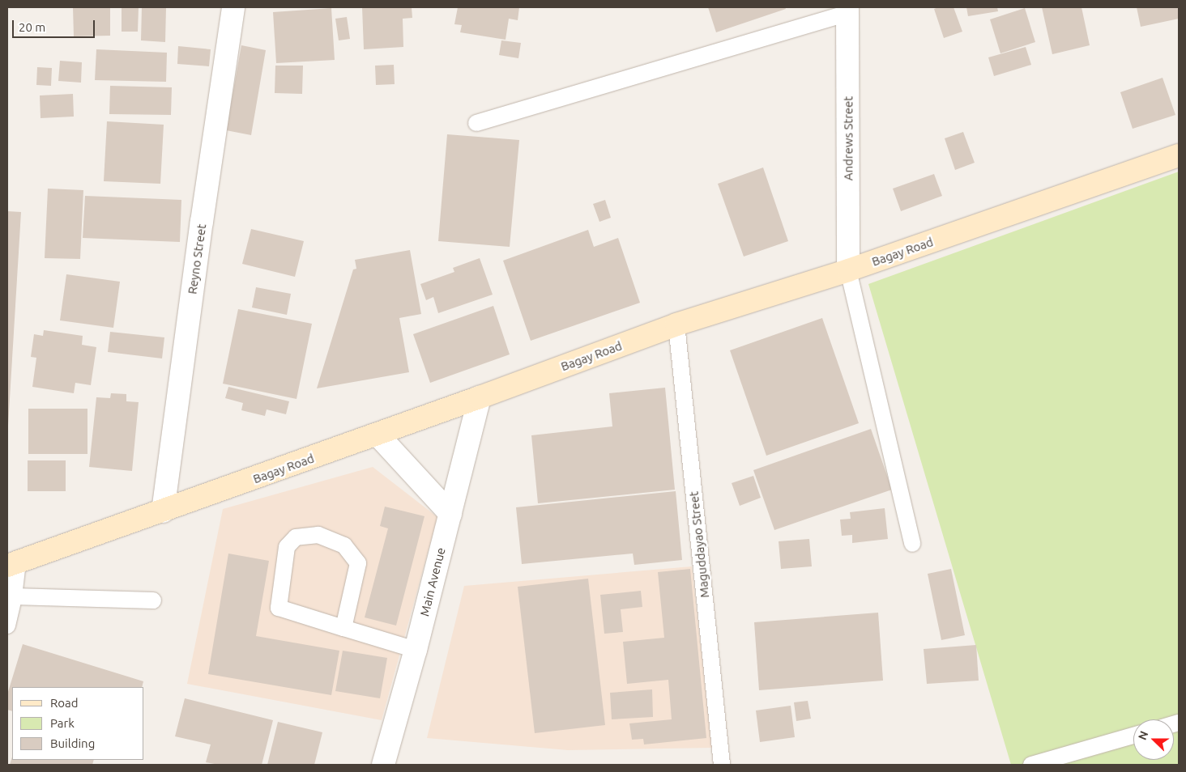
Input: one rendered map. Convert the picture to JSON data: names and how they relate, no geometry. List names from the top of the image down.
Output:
{
  "streets": {
    "main road": ["Bagay Road"],
    "street": ["Andrews Street", "Reyno Street", "Main Avenue"],
    "lane": ["Maguddayao Street"]
  },
  "crossings": [
    ["Andrews Street", "Bagay Road"],
    ["Bagay Road", "Reyno Street"],
    ["Bagay Road", "Maguddayao Street"],
    ["Bagay Road", "Main Avenue"]
  ],
  "legend": ["Road", "Park", "Building"],
  "scale_bar": "20 m",
  "north": "left"
}
